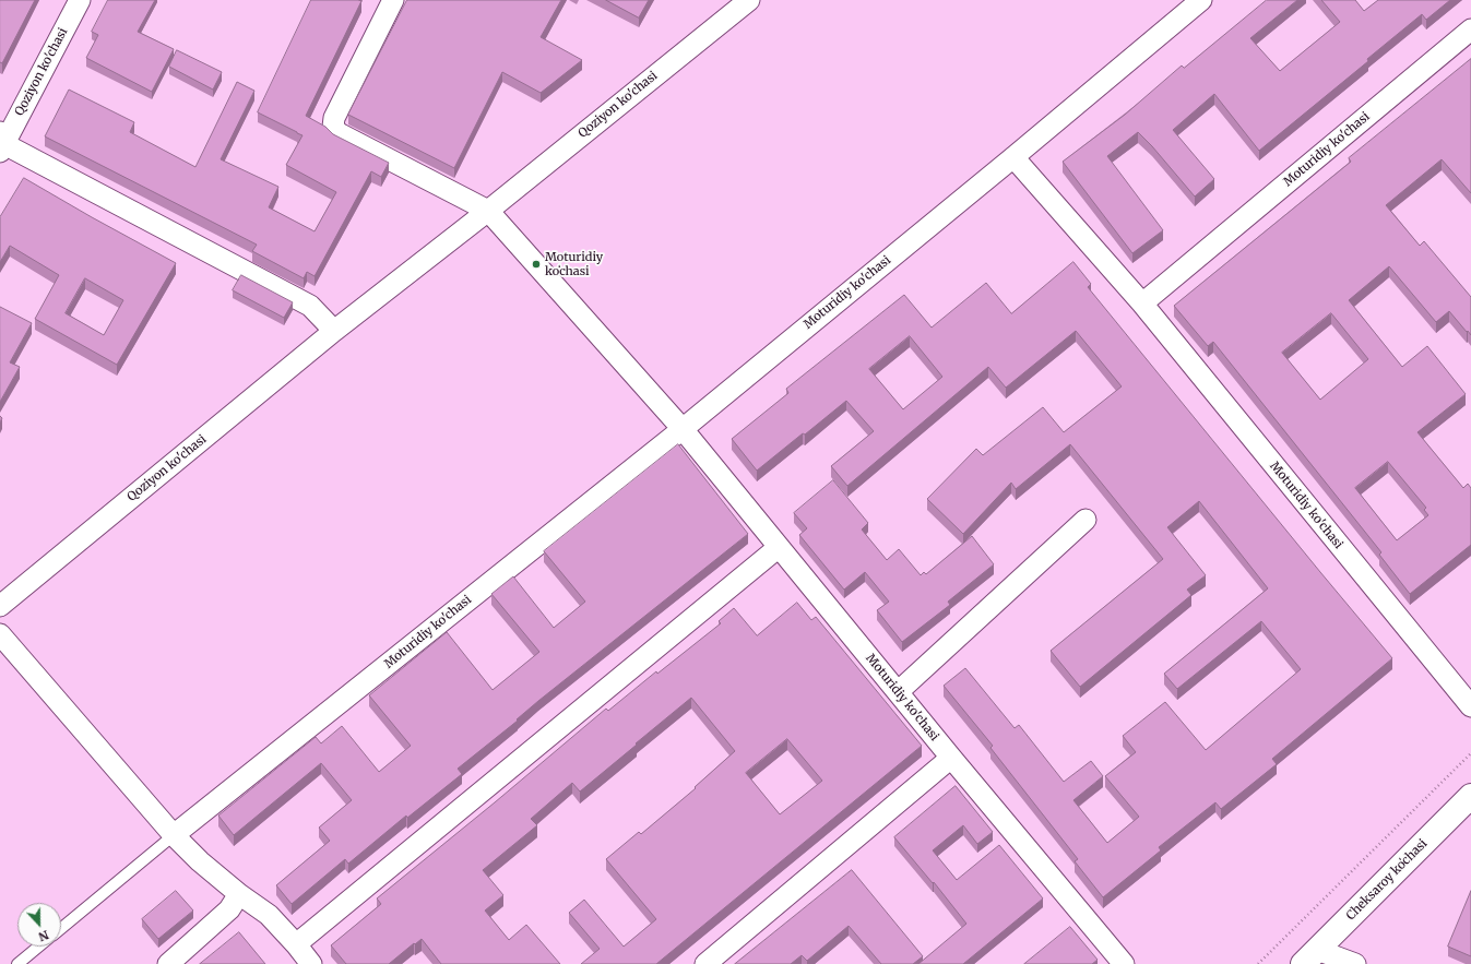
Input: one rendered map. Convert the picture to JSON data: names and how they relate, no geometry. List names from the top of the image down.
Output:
{
  "streets": {
    "street": ["Qoziyon ko'chasi", "Moturidiy ko'chasi", "Cheksaroy koʻchasi"]
  },
  "crossings": [
    ["Qoziyon ko'chasi", "Moturidiy ko'chasi"]
  ],
  "places": ["Moturidiy koʻchasi"],
  "north": "bottom"
}
